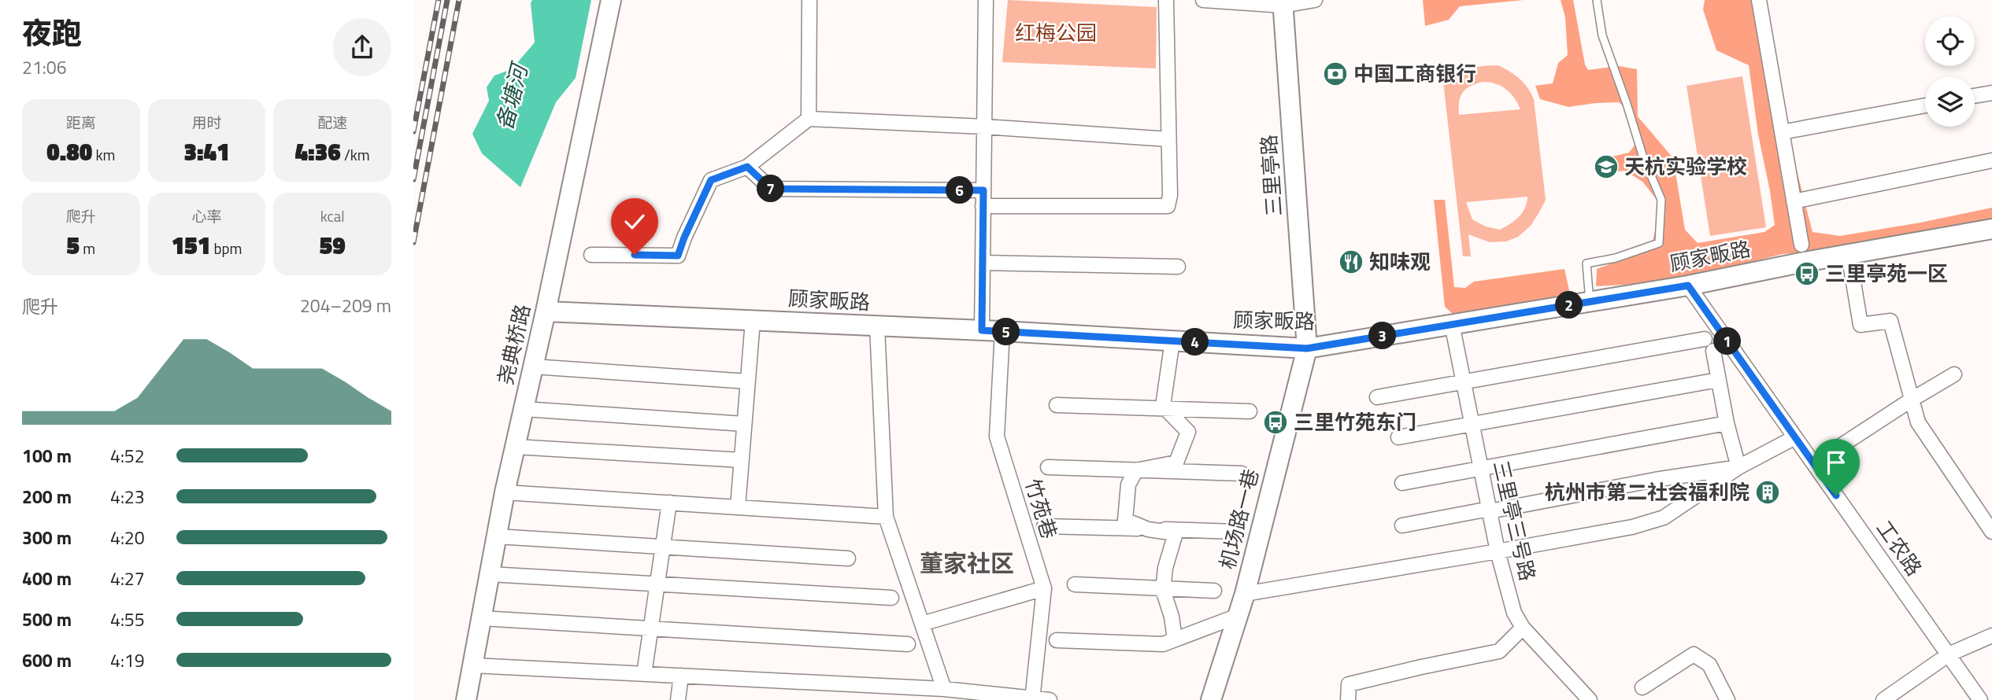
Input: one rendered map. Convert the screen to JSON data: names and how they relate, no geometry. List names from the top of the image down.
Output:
{
  "streets": {
    "street": [
      "三里亭路",
      "顾家畈路",
      "尧典桥路",
      "竹苑巷",
      "机场路一巷",
      "三里亭三号路",
      "工农路"
    ]
  },
  "crossings": [
    ["三里亭路", "顾家畈路"],
    ["三里亭路", "机场路一巷"],
    ["顾家畈路", "尧典桥路"],
    ["顾家畈路", "竹苑巷"],
    ["顾家畈路", "机场路一巷"],
    ["顾家畈路", "三里亭三号路"],
    ["顾家畈路", "工农路"]
  ],
  "districts": ["董家社区"],
  "water": ["备塘河"],
  "parks": ["红梅公园"],
  "places": {
    "bank": ["中国工商银行"],
    "school or university": ["天杭实验学校"],
    "restaurant": ["知味观"],
    "bus stop": ["三里亭苑一区", "三里竹苑东门"],
    "building": ["杭州市第二社会福利院"]
  },
  "page": {
    "heading": ["夜跑", "21:06"],
    "stats": [
      ["距离", "0.80 km"],
      ["用时", "3:41"],
      ["配速", "4:36 /km"],
      ["爬升", "5 m"],
      ["心率", "151 bpm"],
      ["kcal", "59"]
    ],
    "pins": [
      "7",
      "6",
      "2",
      "5",
      "3",
      "1",
      "4"
    ],
    "chart": ["爬升", "204–209 m"],
    "list": [
      {
        "name": "100 m",
        "note": "4:52"
      },
      {
        "name": "200 m",
        "note": "4:23"
      },
      {
        "name": "300 m",
        "note": "4:20"
      },
      {
        "name": "400 m",
        "note": "4:27"
      },
      {
        "name": "500 m",
        "note": "4:55"
      },
      {
        "name": "600 m",
        "note": "4:19"
      }
    ]
  }
}
